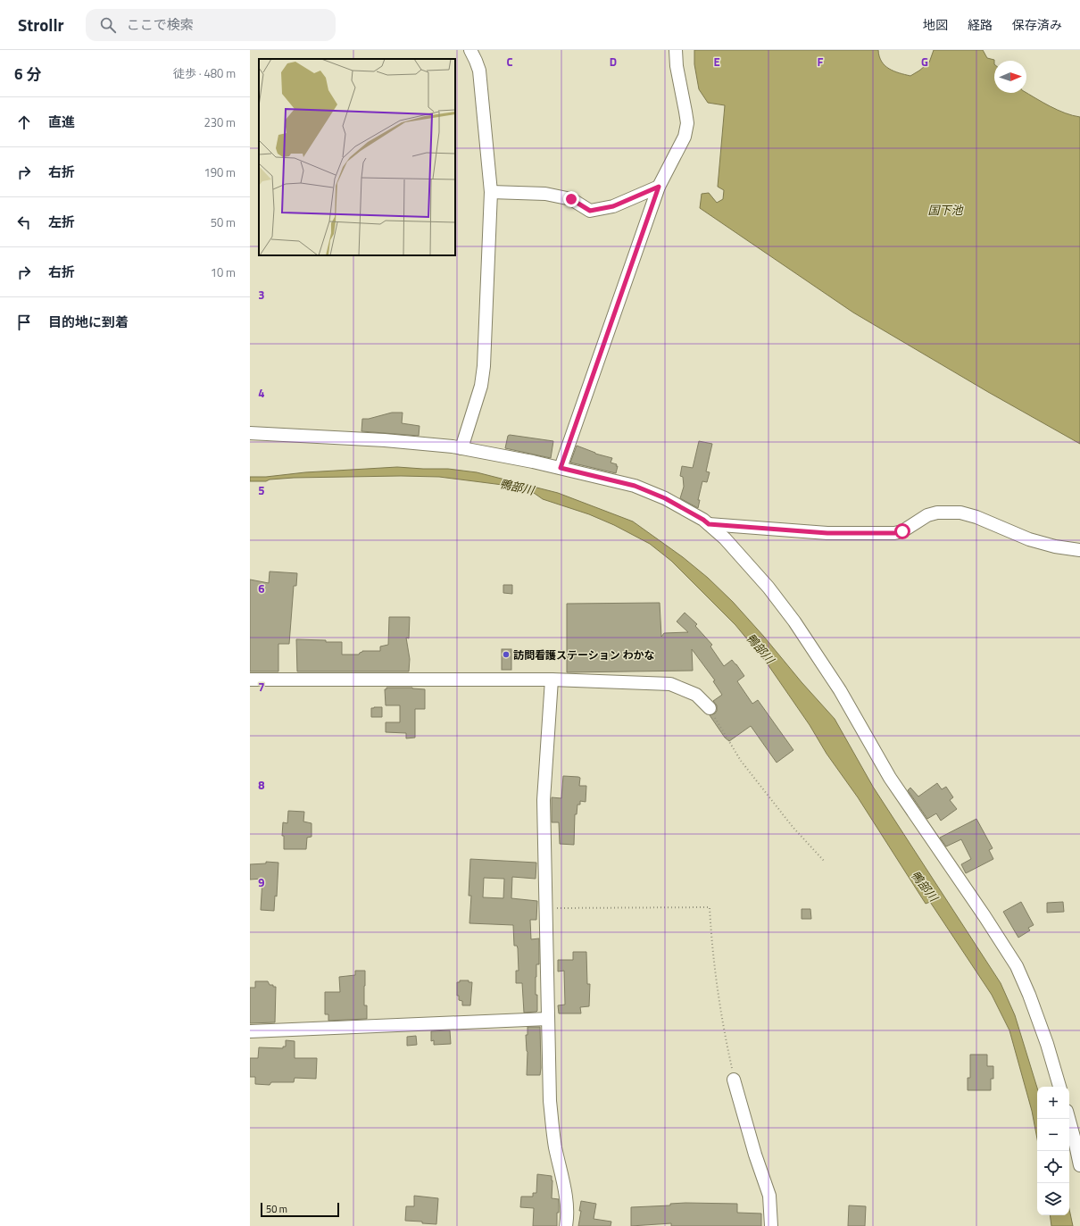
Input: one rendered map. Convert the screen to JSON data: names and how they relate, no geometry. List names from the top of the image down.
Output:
{
  "water": ["国下池", "鴨部川"],
  "places": ["訪問看護ステーション わかな"],
  "scale_bar": "50 m",
  "north": "right",
  "page": {
    "header": "Strollr",
    "search": "ここで検索",
    "nav": ["地図", "経路", "保存済み"],
    "heading": ["6 分", "徒歩 · 480 m"],
    "list": [
      ["直進", "230 m"],
      ["右折", "190 m"],
      ["左折", "50 m"],
      ["右折", "10 m"],
      "目的地に到着"
    ],
    "map_buttons": ["+", "−"],
    "scale": "50 m"
  },
  "grid": {
    "columns": [
      "C",
      "D",
      "E",
      "F",
      "G"
    ],
    "rows": [
      "3",
      "4",
      "5",
      "6",
      "7",
      "8",
      "9"
    ]
  }
}
